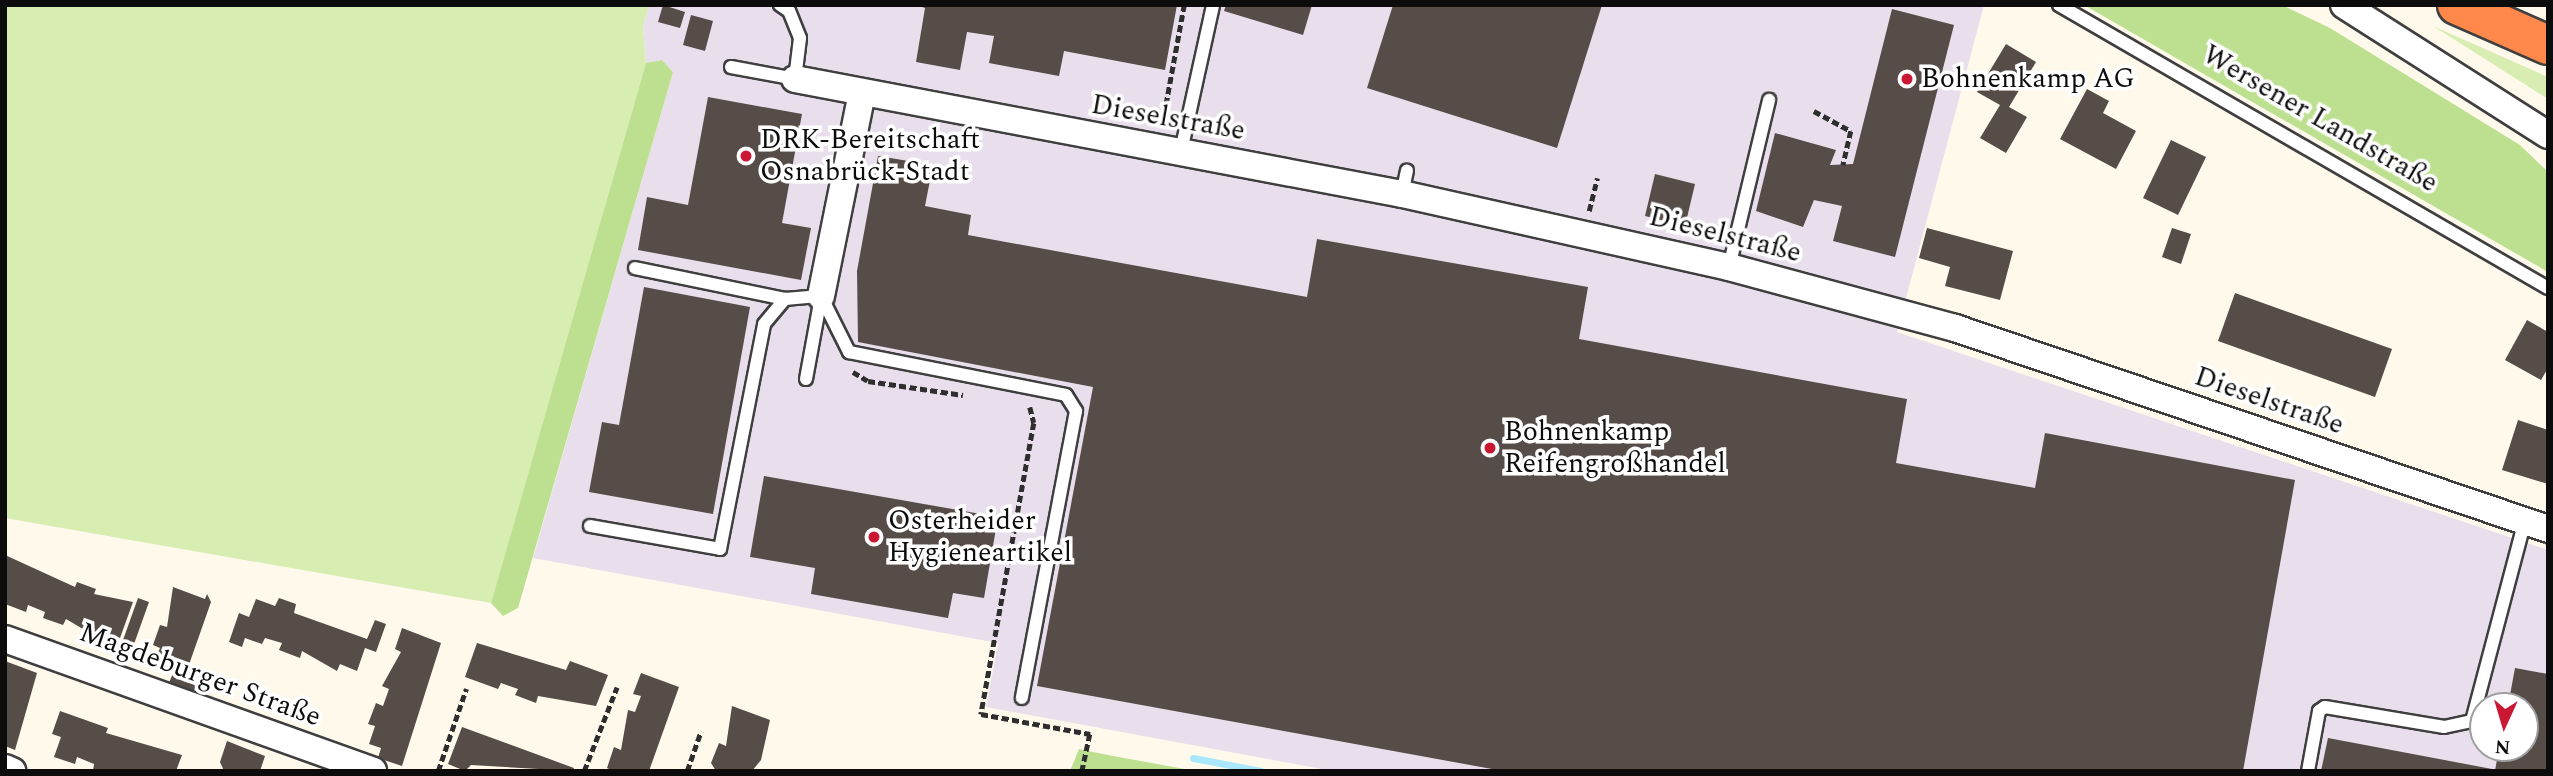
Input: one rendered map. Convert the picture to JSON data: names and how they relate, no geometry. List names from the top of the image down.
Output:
{
  "streets": {
    "street": ["Dieselstraße", "Magdeburger Straße"],
    "lane": ["Wersener Landstraße"]
  },
  "places": [
    "Bohnenkamp AG",
    "DRK-Bereitschaft Osnabrück-Stadt",
    "Bohnenkamp Reifengroßhandel",
    "Osterheider Hygieneartikel"
  ],
  "north": "bottom"
}
